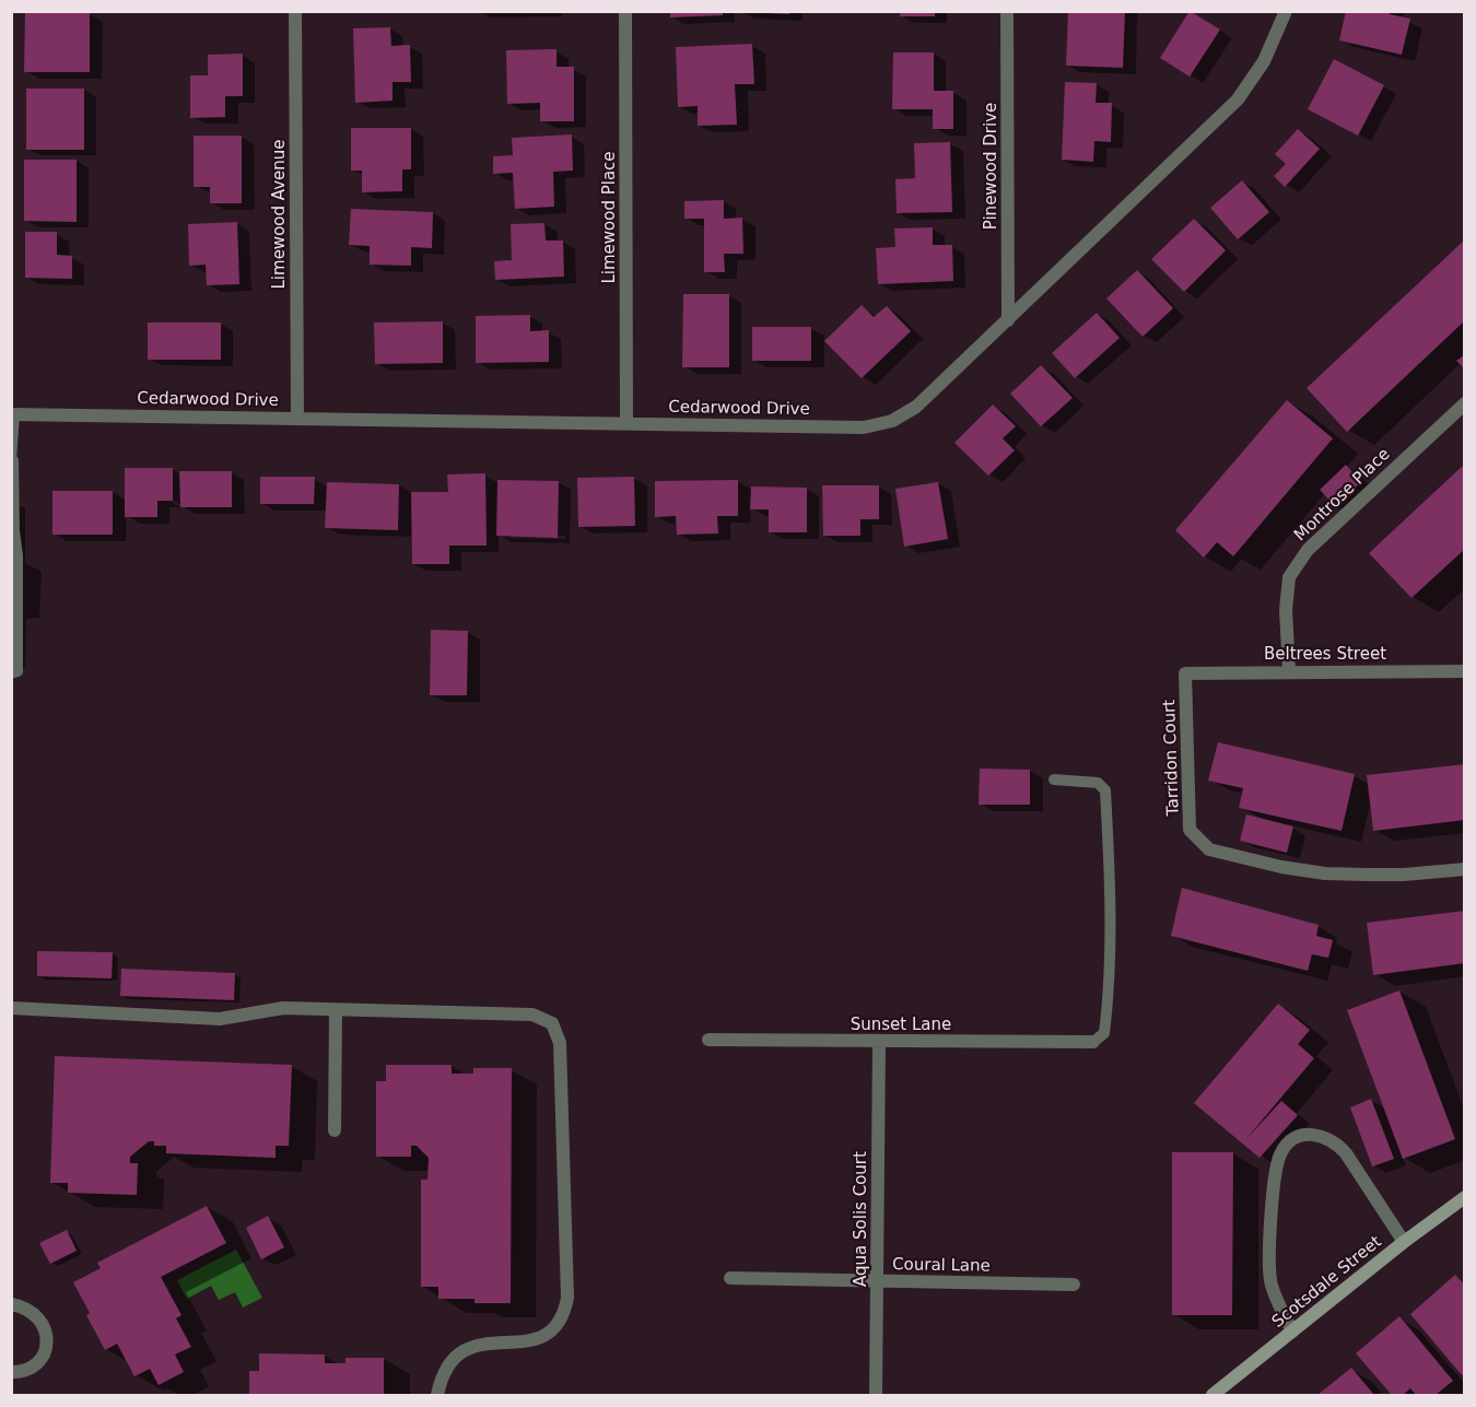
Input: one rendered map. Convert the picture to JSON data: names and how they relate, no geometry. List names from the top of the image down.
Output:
{
  "streets": {
    "street": [
      "Pinewood Drive",
      "Limewood Avenue",
      "Limewood Place",
      "Cedarwood Drive",
      "Montrose Place",
      "Beltrees Street",
      "Tarridon Court",
      "Sunset Lane",
      "Aqua Solis Court",
      "Coural Lane",
      "Scotsdale Street"
    ]
  },
  "crossings": [
    ["Pinewood Drive", "Cedarwood Drive"],
    ["Limewood Avenue", "Cedarwood Drive"],
    ["Limewood Place", "Cedarwood Drive"],
    ["Montrose Place", "Beltrees Street"],
    ["Beltrees Street", "Tarridon Court"],
    ["Sunset Lane", "Aqua Solis Court"],
    ["Aqua Solis Court", "Coural Lane"]
  ]
}
